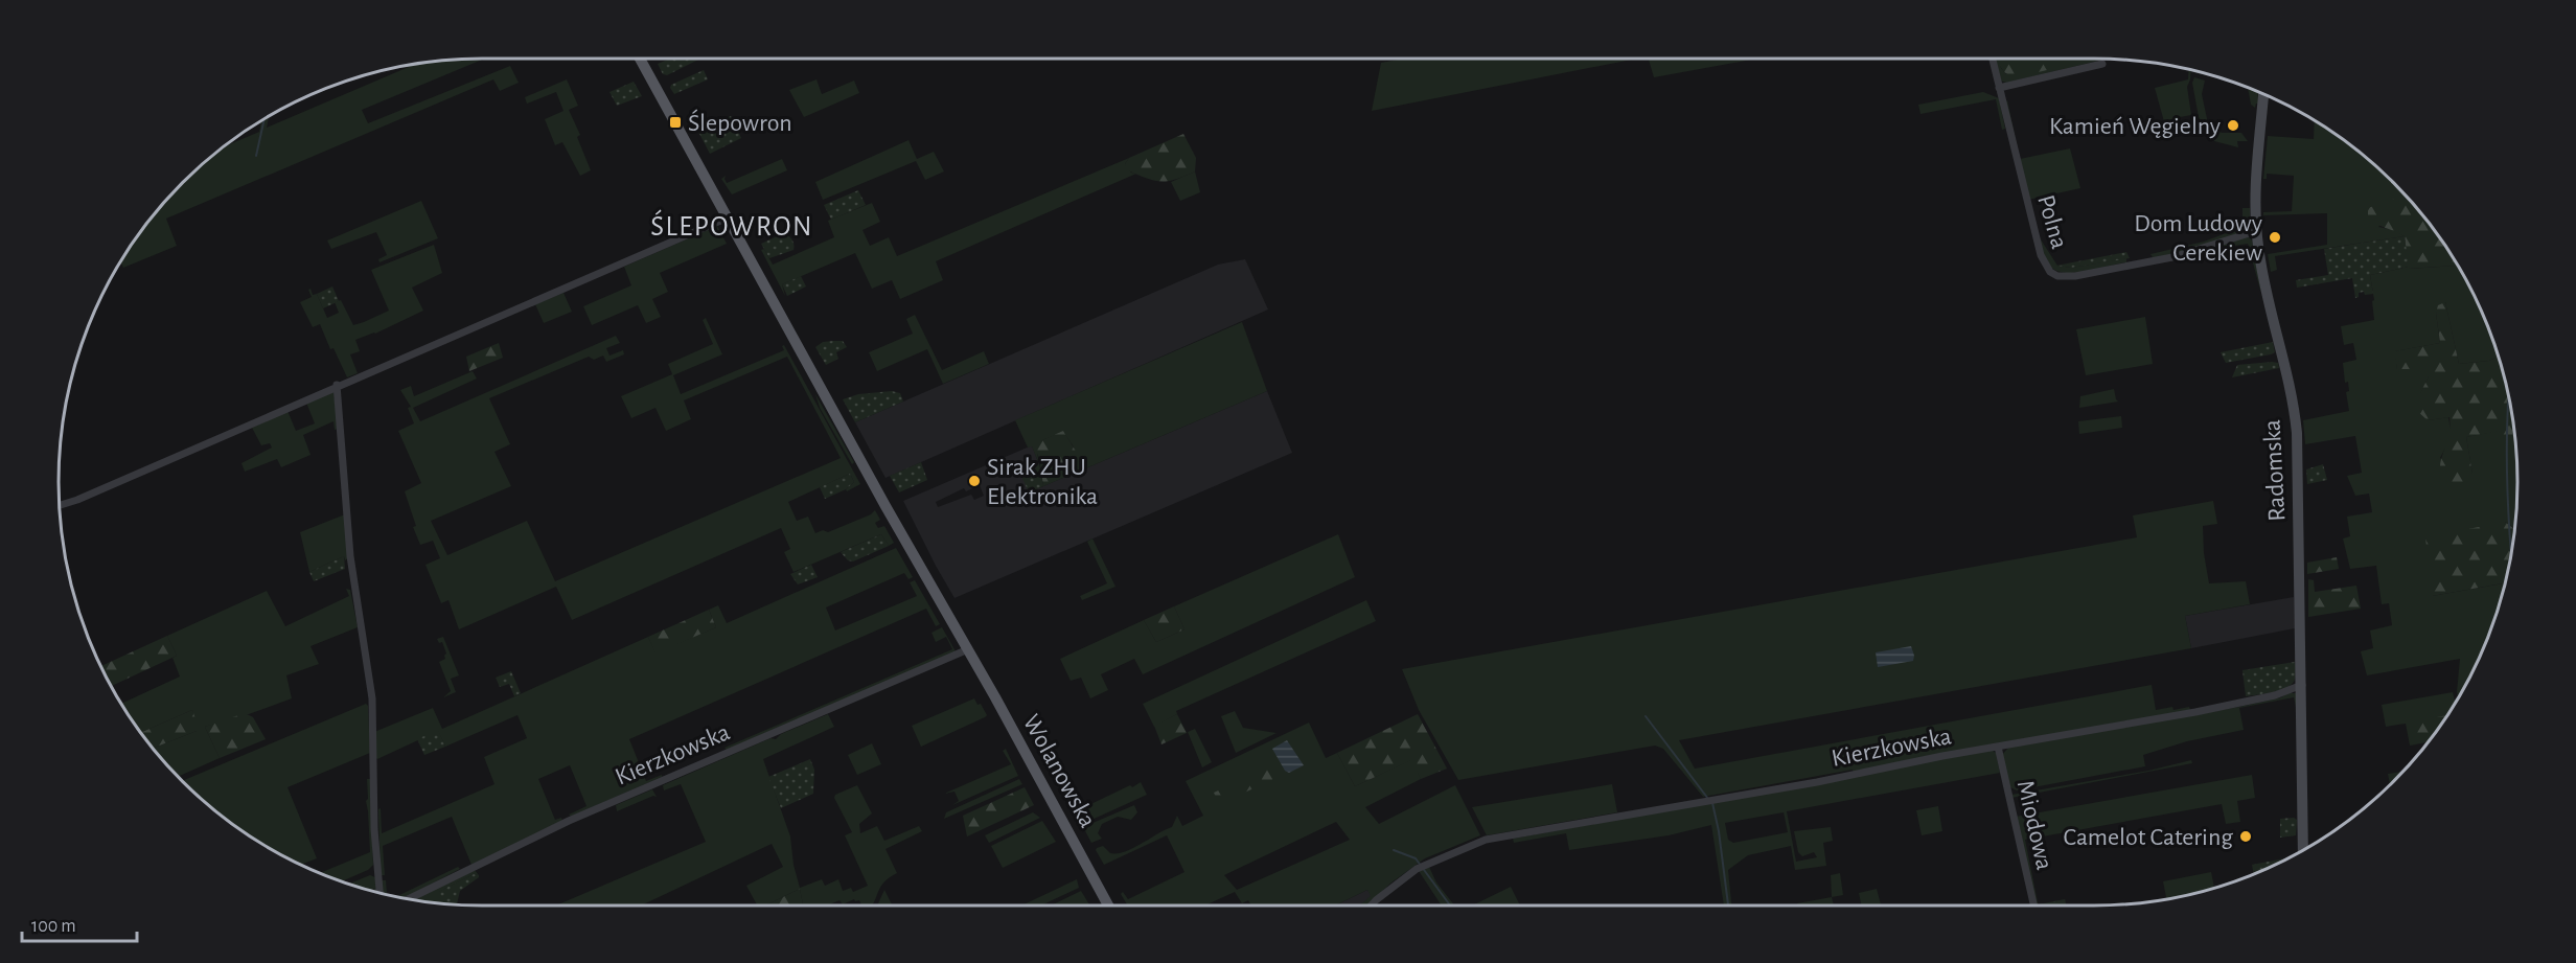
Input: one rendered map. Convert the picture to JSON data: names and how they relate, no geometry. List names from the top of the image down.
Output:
{
  "streets": {
    "main road": ["Wolanowska"],
    "street": [
      "Polna",
      "Radomska",
      "Kierzkowska",
      "Miodowa"
    ]
  },
  "crossings": [
    ["Polna", "Radomska"],
    ["Radomska", "Kierzkowska"],
    ["Kierzkowska", "Wolanowska"],
    ["Kierzkowska", "Miodowa"]
  ],
  "districts": ["ŚLEPOWRON"],
  "places": {
    "transit": ["Ślepowron"],
    "other": [
      "Kamień Węgielny",
      "Dom Ludowy Cerekiew",
      "Sirak ZHU Elektronika",
      "Camelot Catering"
    ]
  },
  "scale_bar": "100 m"
}
